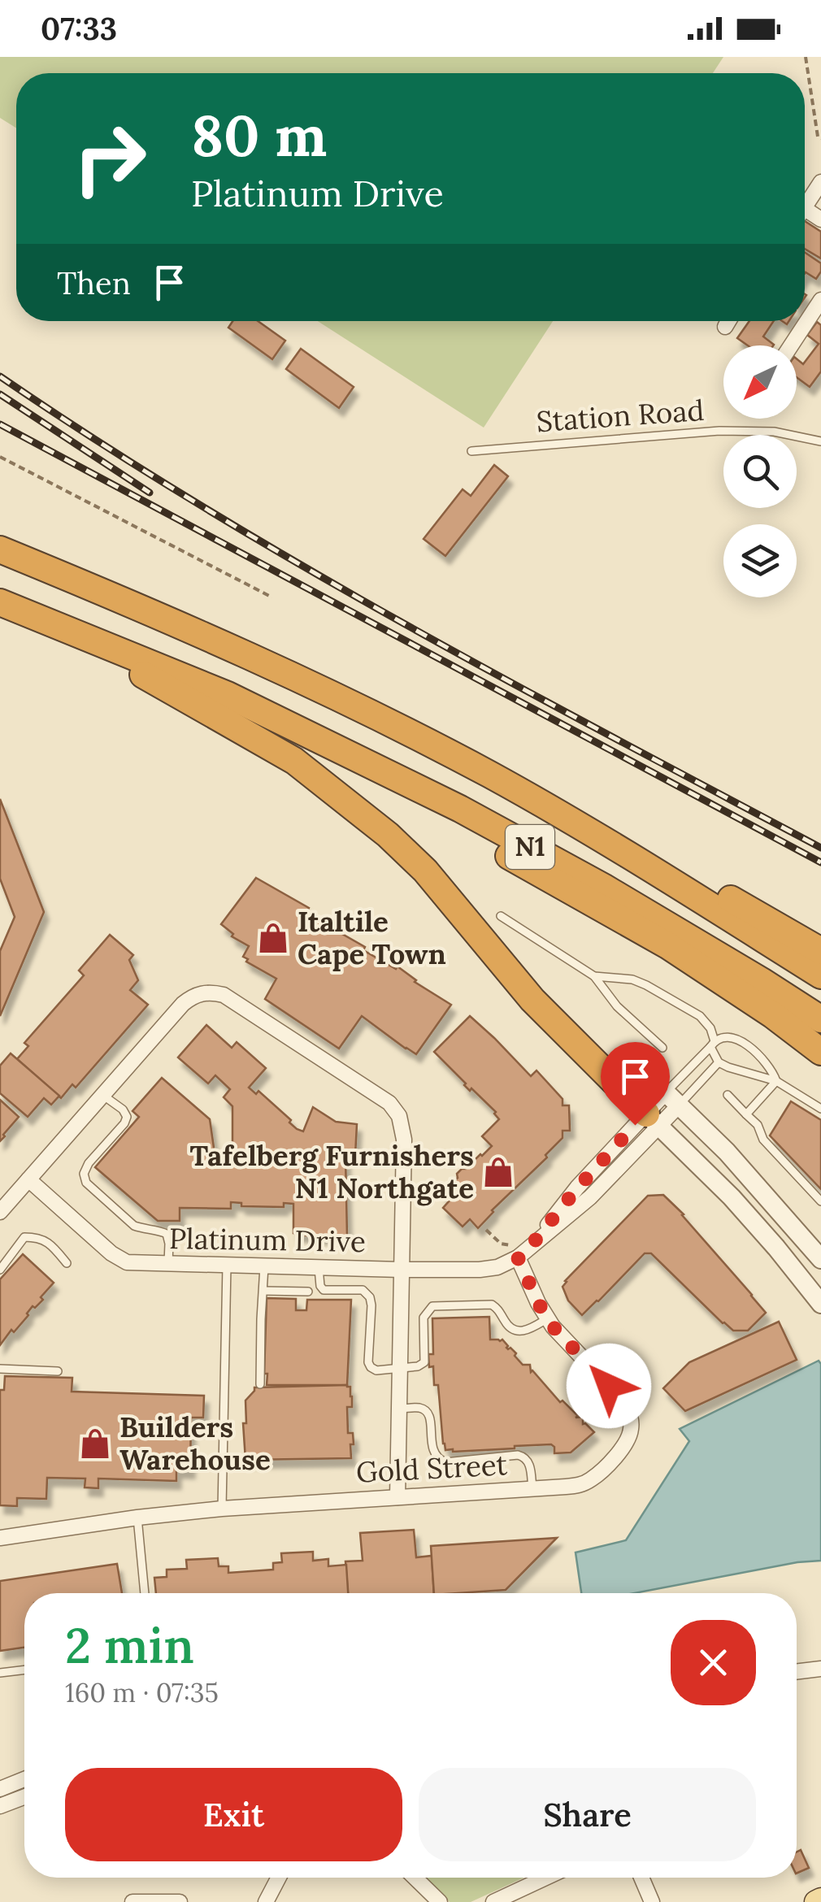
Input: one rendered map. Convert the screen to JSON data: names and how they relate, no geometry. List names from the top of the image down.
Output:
{
  "streets": {
    "highway": ["N1"],
    "street": ["Platinum Drive", "Gold Street"],
    "lane": ["Station Road"]
  },
  "crossings": [
    ["Platinum Drive", "Gold Street"]
  ],
  "places": {
    "shop": ["Italtile Cape Town", "Tafelberg Furnishers N1 Northgate", "Builders Warehouse"]
  },
  "north": "bottom left",
  "page": {
    "status": "07:33",
    "turn": ["80 m", "Platinum Drive"],
    "then": "Then",
    "heading": ["2 min", "160 m · 07:35"],
    "buttons": ["Exit", "Share"]
  }
}
